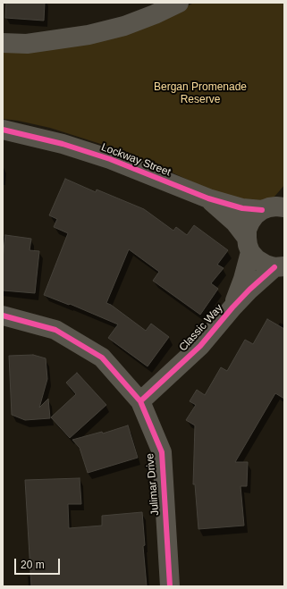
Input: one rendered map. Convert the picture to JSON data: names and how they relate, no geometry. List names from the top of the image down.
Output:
{
  "streets": {
    "street": ["Lockway Street", "Classic Way", "Julimar Drive"]
  },
  "crossings": [
    ["Lockway Street", "Classic Way"],
    ["Classic Way", "Julimar Drive"]
  ],
  "parks": ["Bergan Promenade Reserve"],
  "scale_bar": "20 m"
}
